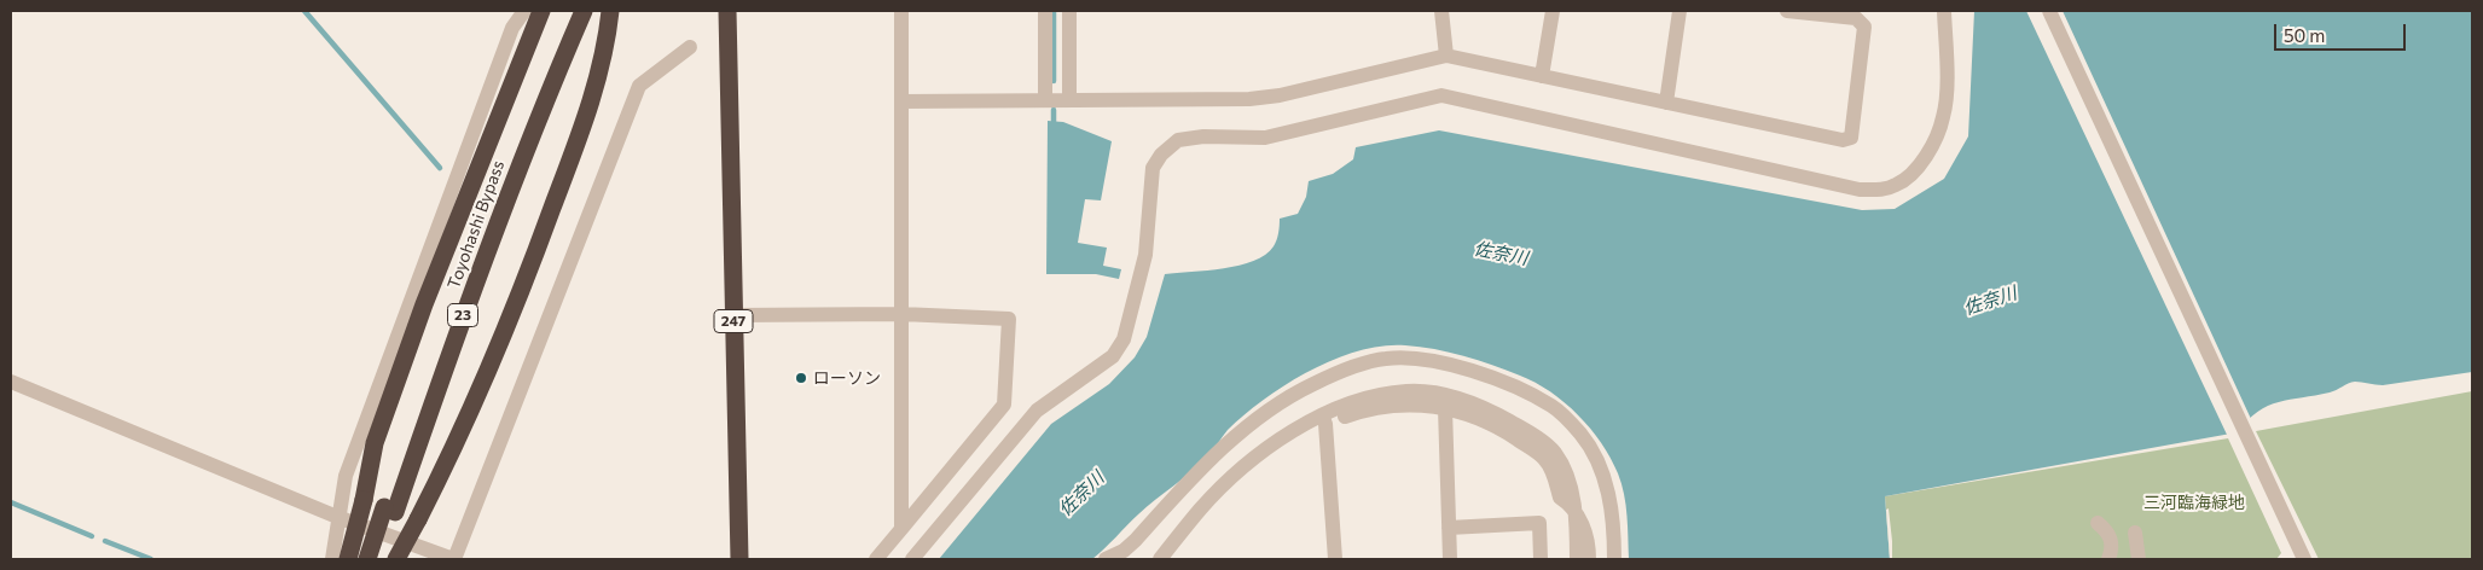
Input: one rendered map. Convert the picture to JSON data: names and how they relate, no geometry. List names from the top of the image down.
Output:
{
  "streets": {
    "highway": ["Toyohashi Bypass", "23", "247"]
  },
  "water": ["佐奈川"],
  "parks": ["三河臨海緑地"],
  "places": ["ローソン"],
  "scale_bar": "50 m"
}
